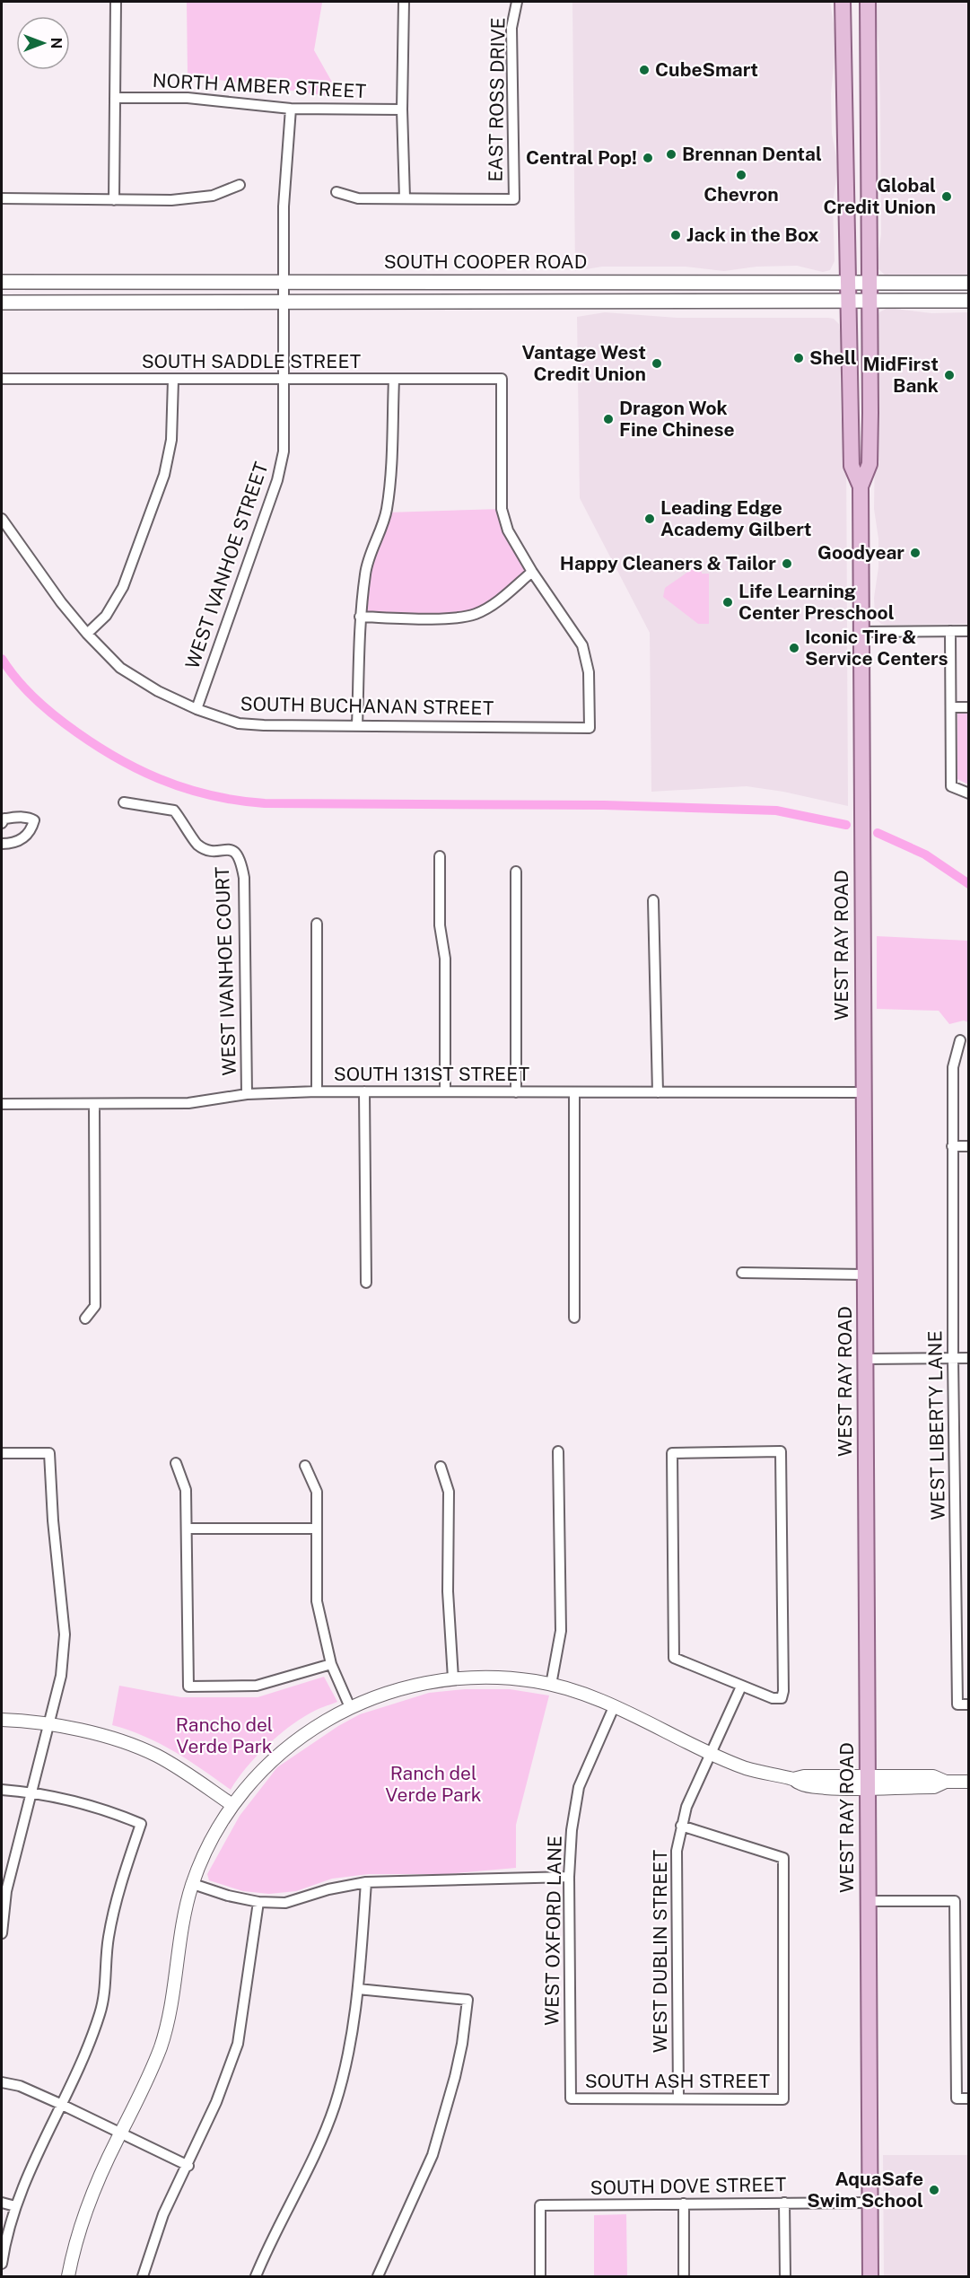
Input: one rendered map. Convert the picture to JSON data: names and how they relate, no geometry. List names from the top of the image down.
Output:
{
  "streets": {
    "main road": ["SOUTH COOPER ROAD", "WEST RAY ROAD"],
    "street": [
      "NORTH AMBER STREET",
      "EAST ROSS DRIVE",
      "SOUTH SADDLE STREET",
      "WEST IVANHOE STREET",
      "SOUTH BUCHANAN STREET",
      "WEST IVANHOE COURT",
      "SOUTH 131ST STREET",
      "WEST LIBERTY LANE",
      "WEST OXFORD LANE",
      "WEST DUBLIN STREET",
      "SOUTH ASH STREET",
      "SOUTH DOVE STREET"
    ]
  },
  "crossings": [
    ["NORTH AMBER STREET", "WEST IVANHOE STREET"],
    ["SOUTH COOPER ROAD", "WEST IVANHOE STREET"],
    ["SOUTH COOPER ROAD", "WEST RAY ROAD"],
    ["SOUTH SADDLE STREET", "WEST IVANHOE STREET"],
    ["SOUTH SADDLE STREET", "SOUTH BUCHANAN STREET"],
    ["WEST IVANHOE STREET", "SOUTH BUCHANAN STREET"],
    ["WEST RAY ROAD", "SOUTH 131ST STREET"],
    ["WEST RAY ROAD", "SOUTH DOVE STREET"],
    ["WEST IVANHOE COURT", "SOUTH 131ST STREET"],
    ["WEST OXFORD LANE", "SOUTH ASH STREET"],
    ["WEST DUBLIN STREET", "SOUTH ASH STREET"]
  ],
  "parks": ["Rancho del Verde Park", "Ranch del Verde Park"],
  "places": [
    "CubeSmart",
    "Brennan Dental",
    "Central Pop!",
    "Chevron",
    "Global Credit Union",
    "Jack in the Box",
    "Shell",
    "Vantage West Credit Union",
    "MidFirst Bank",
    "Dragon Wok Fine Chinese",
    "Leading Edge Academy Gilbert",
    "Goodyear",
    "Happy Cleaners & Tailor",
    "Life Learning Center Preschool",
    "Iconic Tire & Service Centers",
    "AquaSafe Swim School"
  ],
  "north": "right"
}
